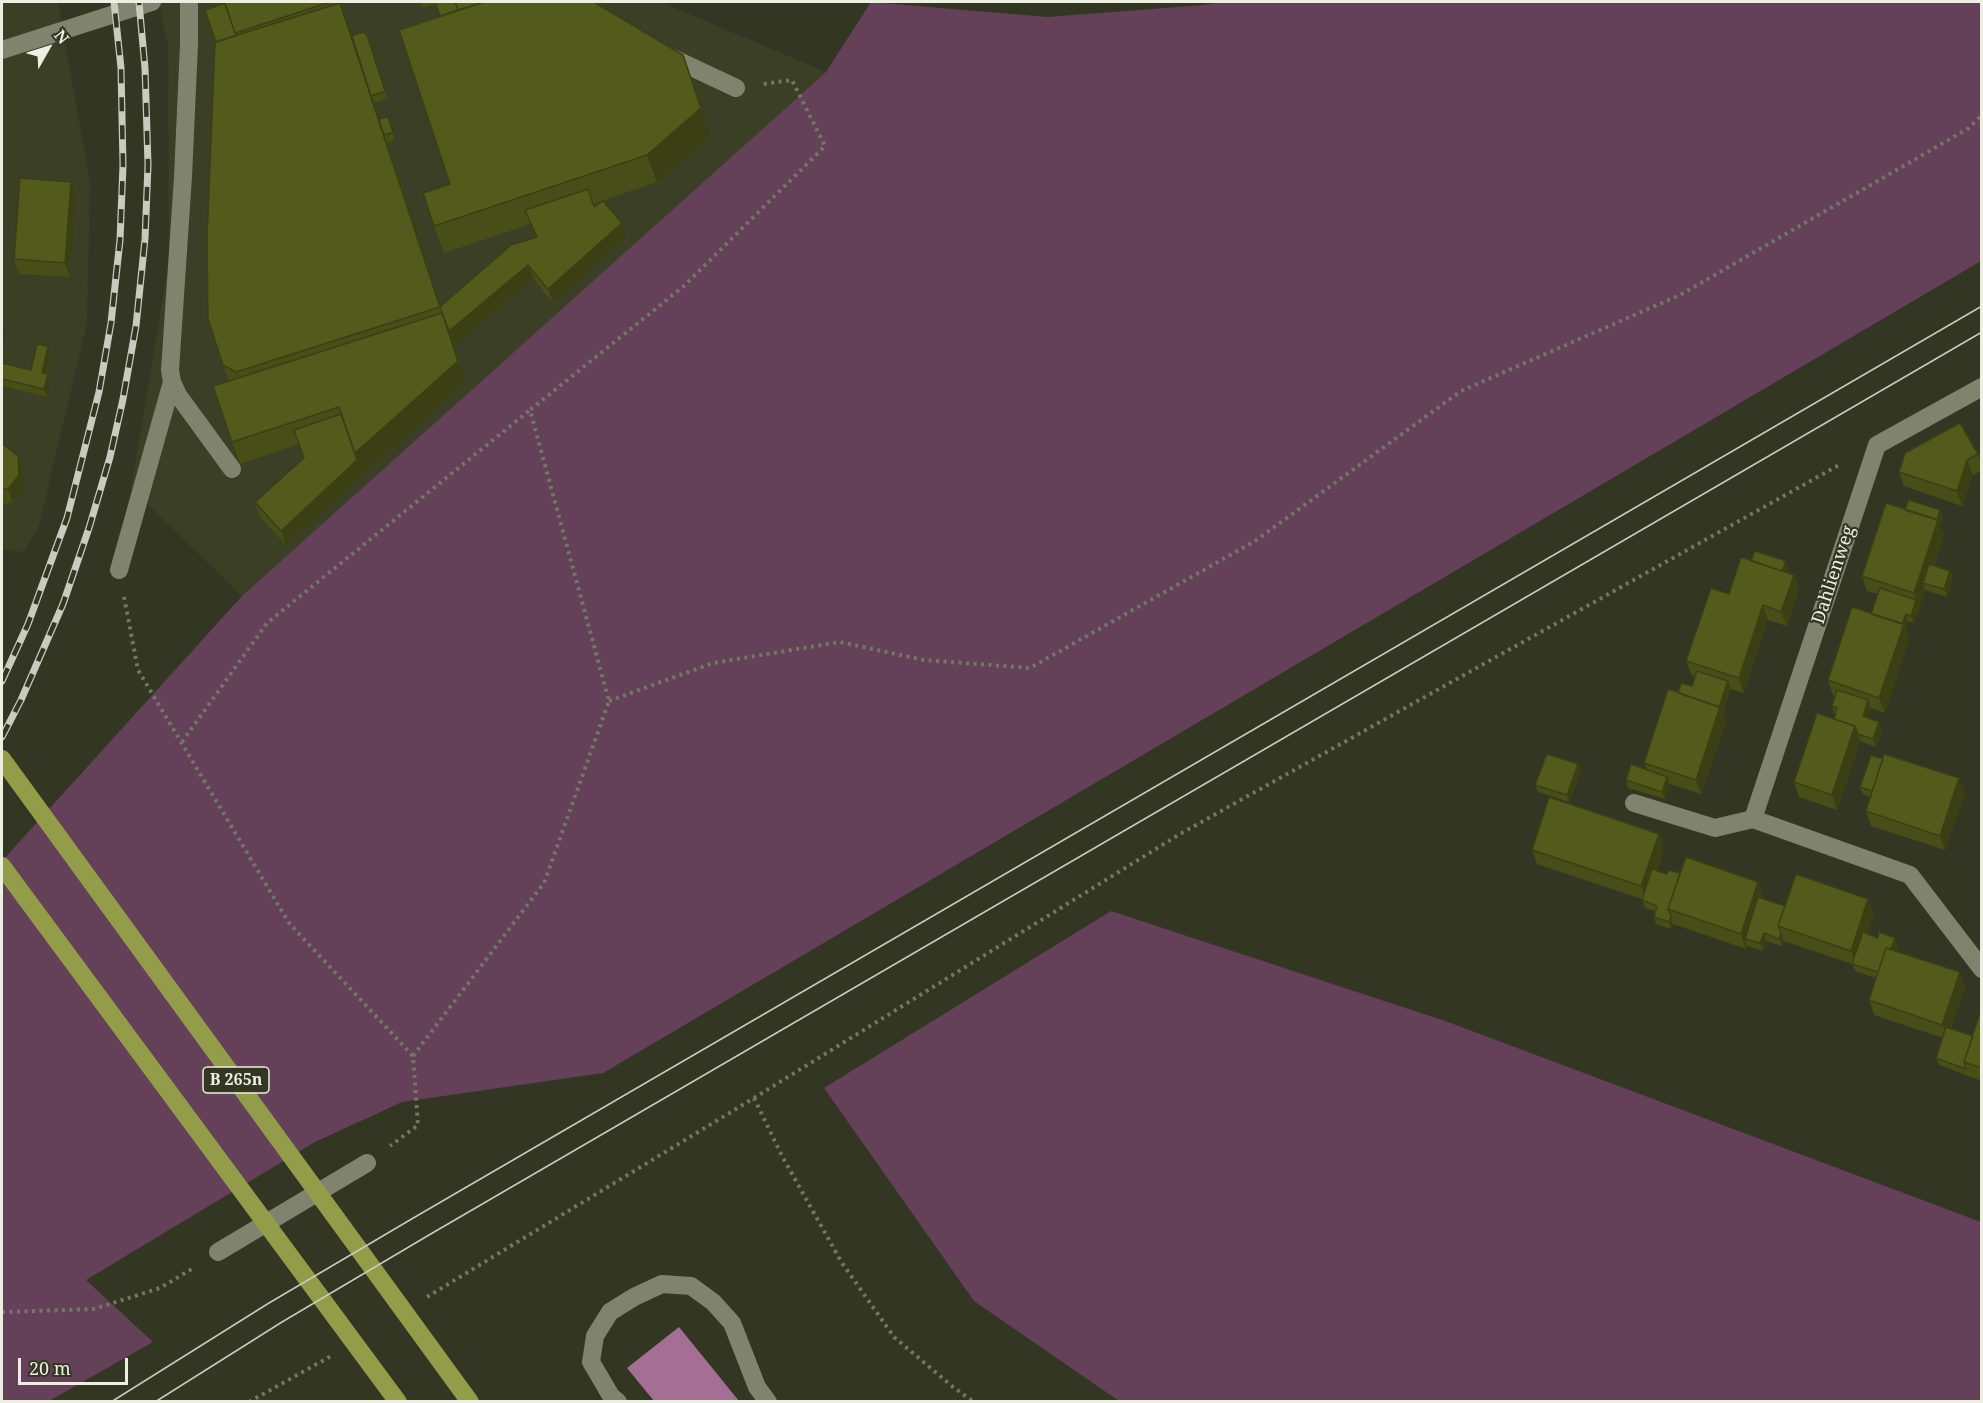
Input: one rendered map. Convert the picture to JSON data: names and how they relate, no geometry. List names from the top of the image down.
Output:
{
  "streets": {
    "main road": ["B 265n"],
    "street": ["Dahlienweg"]
  },
  "scale_bar": "20 m",
  "north": "top right"
}
